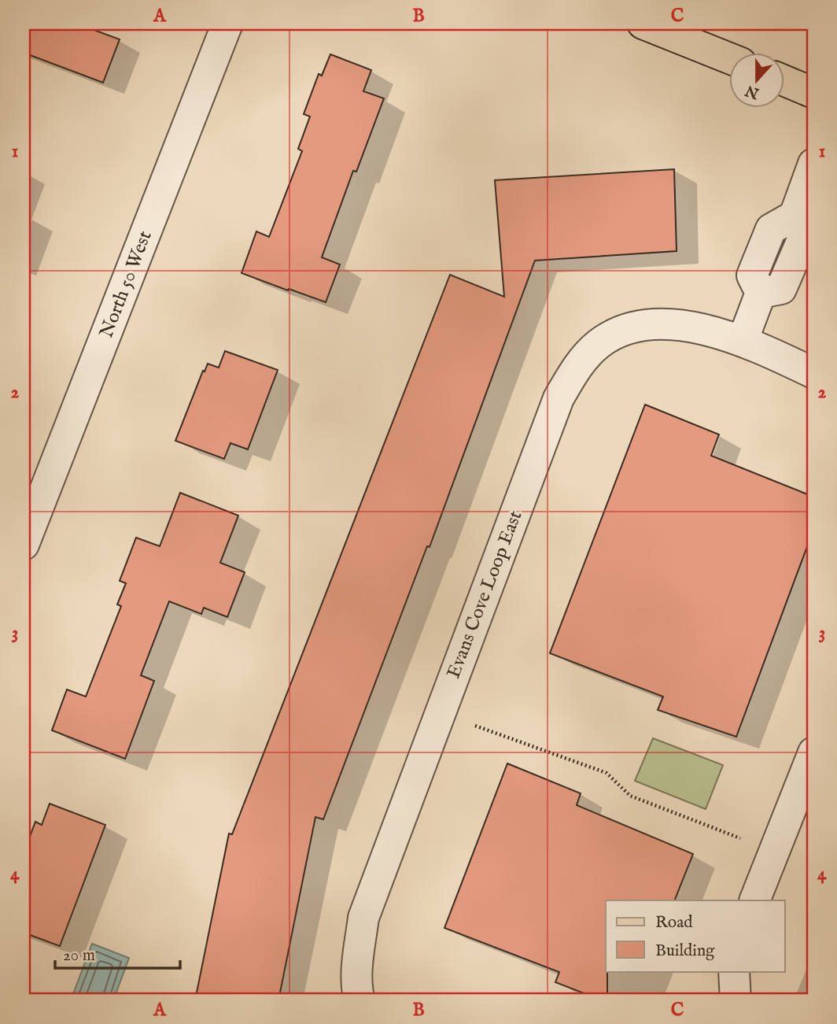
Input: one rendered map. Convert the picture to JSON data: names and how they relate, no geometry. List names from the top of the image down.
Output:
{
  "streets": {
    "street": ["North 50 West", "Evans Cove Loop East"]
  },
  "legend": ["Road", "Building"],
  "scale_bar": "20 m",
  "north": "bottom",
  "grid": {
    "columns": ["A", "B", "C"],
    "rows": [
      "1",
      "2",
      "3",
      "4"
    ]
  }
}
